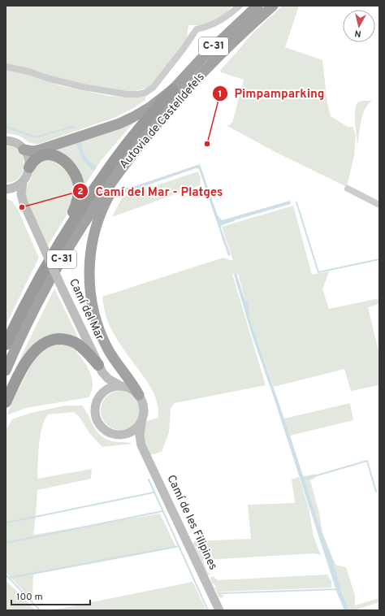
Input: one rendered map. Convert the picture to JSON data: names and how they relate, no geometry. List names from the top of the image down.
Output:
{
  "streets": {
    "highway": ["C-31", "Autovia de Castelldefels"],
    "main road": ["Camí del Mar", "Camí de les Filipines"]
  },
  "places": ["Pimpamparking", "Camí del Mar - Platges"],
  "scale_bar": "100 m",
  "north": "bottom"
}
